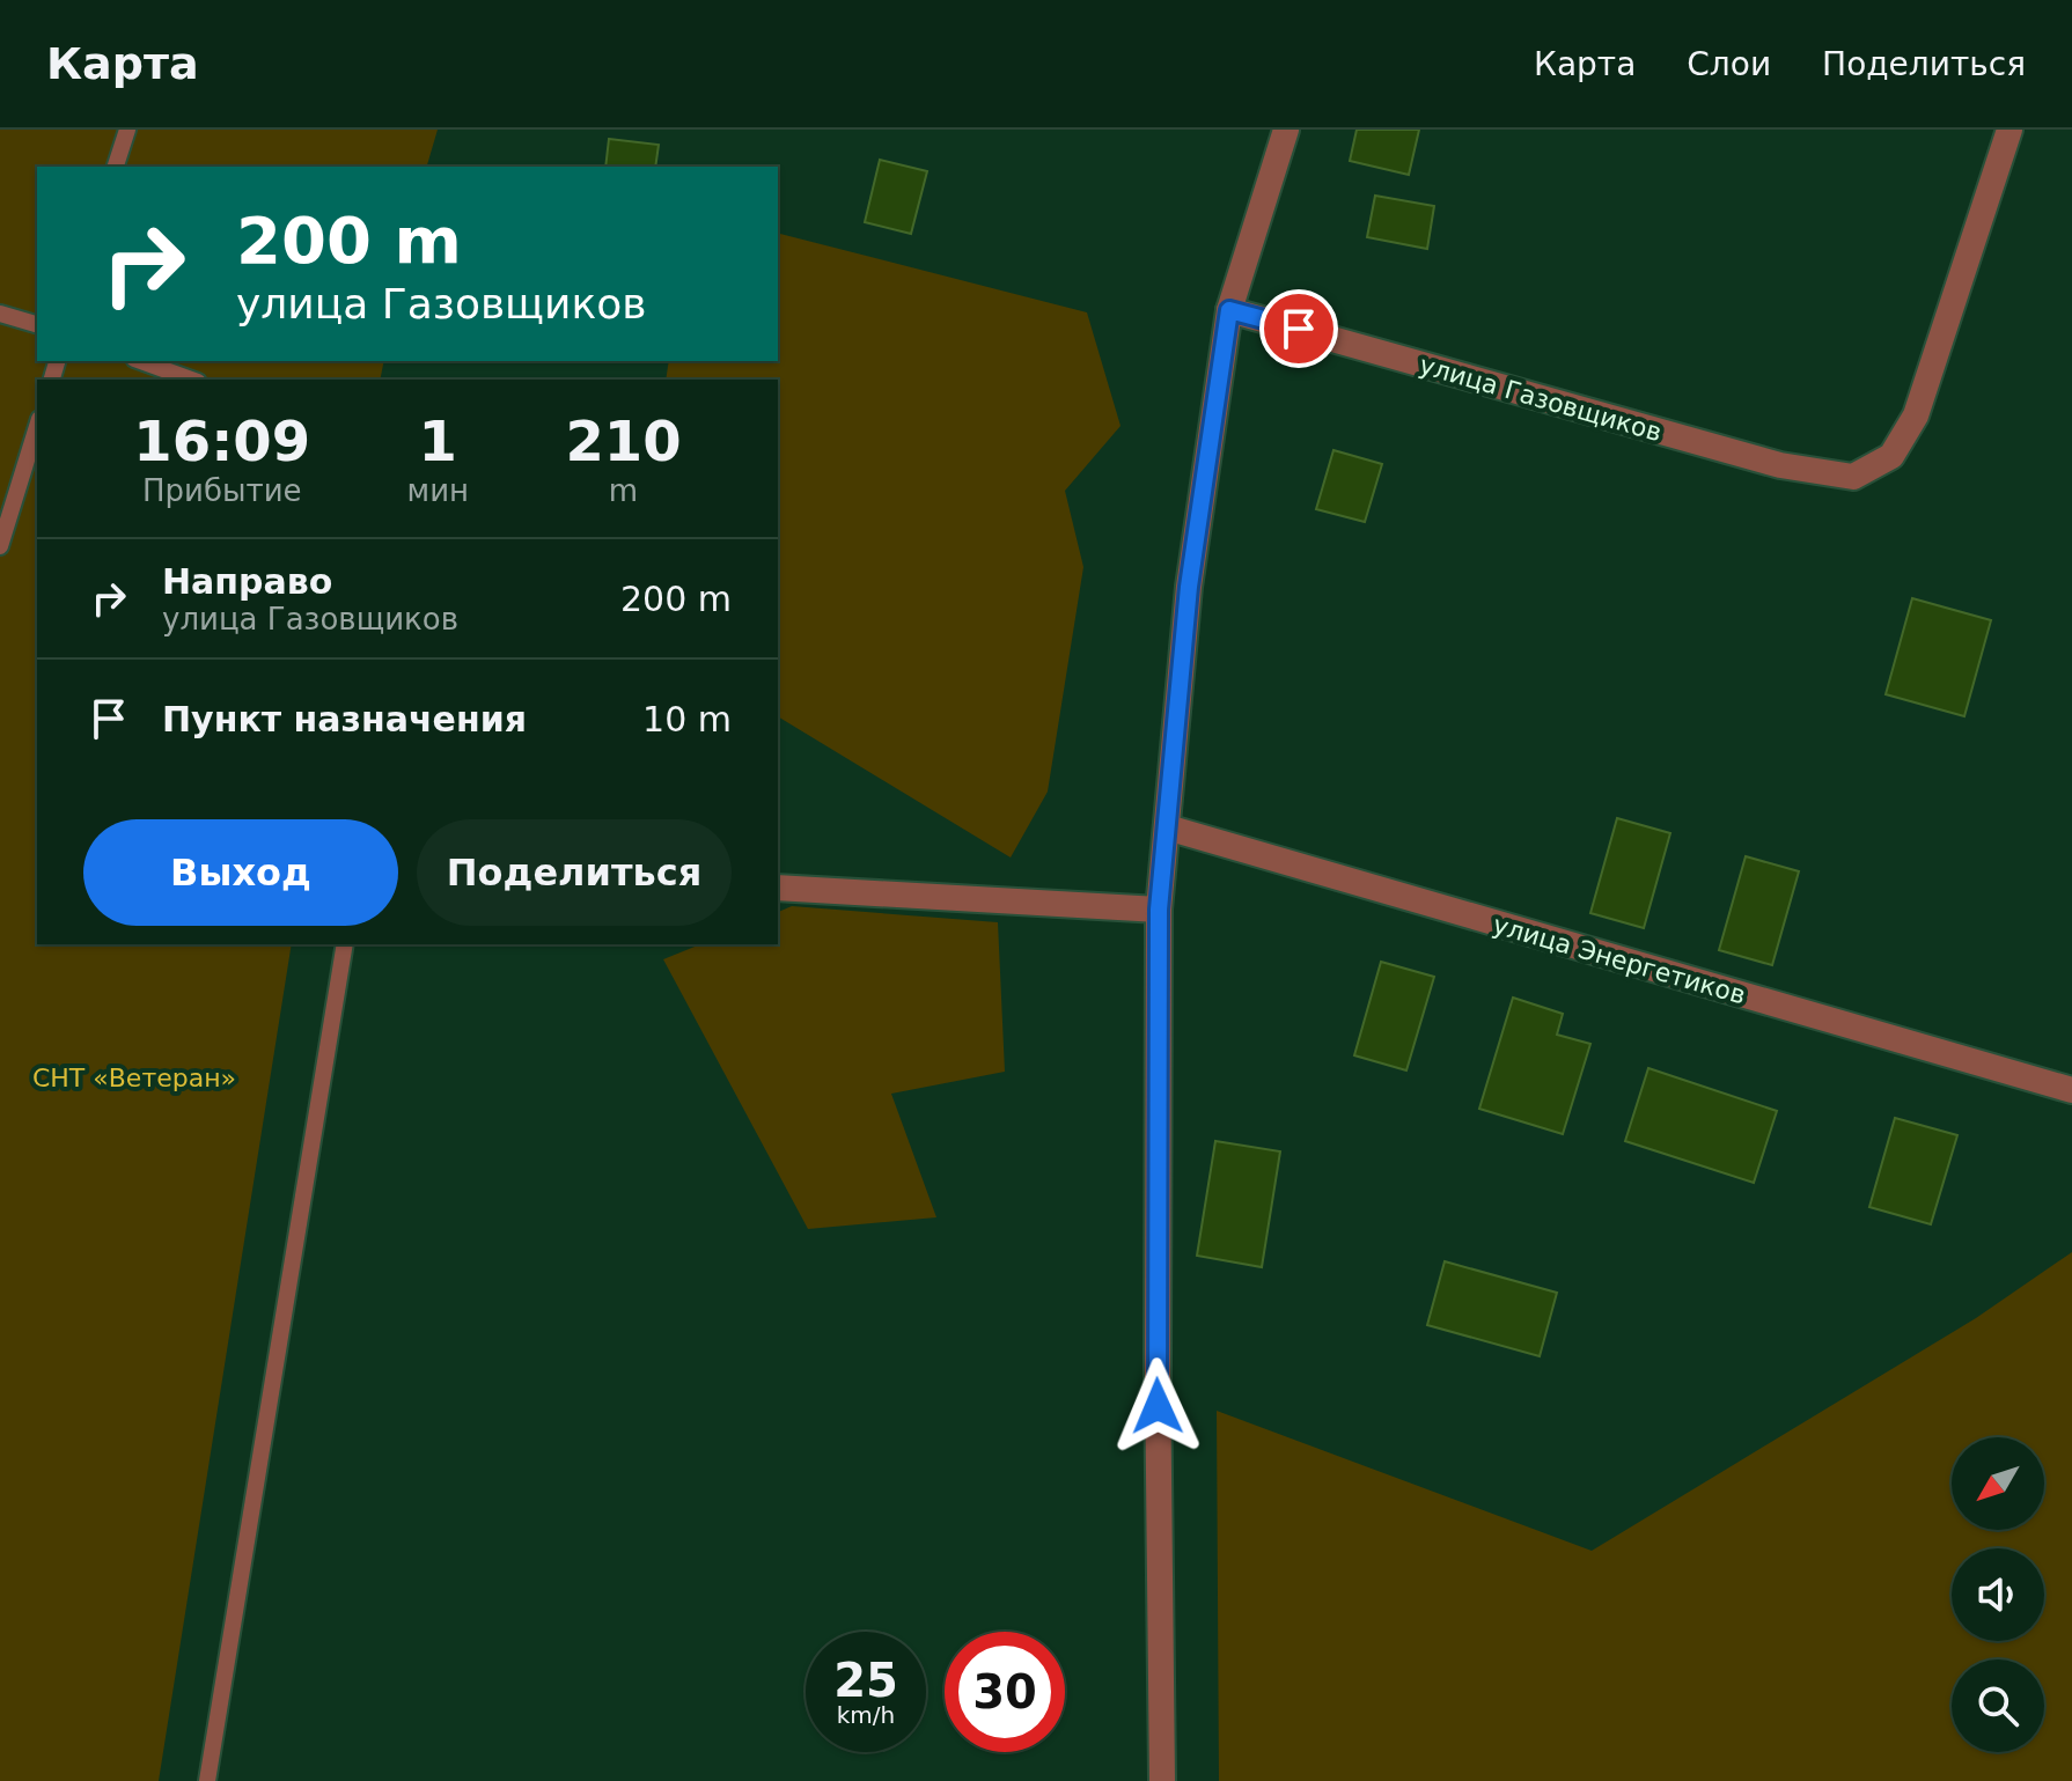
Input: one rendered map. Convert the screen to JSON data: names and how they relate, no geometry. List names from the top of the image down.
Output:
{
  "streets": {
    "street": ["улица Газовщиков", "улица Энергетиков"]
  },
  "parks": ["СНТ «Ветеран»"],
  "north": "bottom left",
  "page": {
    "header": "Карта",
    "nav": ["Карта", "Слои", "Поделиться"],
    "turn": ["200 m", "улица Газовщиков"],
    "eta": [
      "16:09",
      "Прибытие",
      "1",
      "мин",
      "210",
      "m"
    ],
    "list": [
      {
        "name": "Направо",
        "note": "улица Газовщиков",
        "value": "200 m"
      },
      {
        "name": "Пункт назначения",
        "value": "10 m"
      }
    ],
    "buttons": ["Выход", "Поделиться"],
    "speed": "25 km/h",
    "limit": "30"
  }
}
